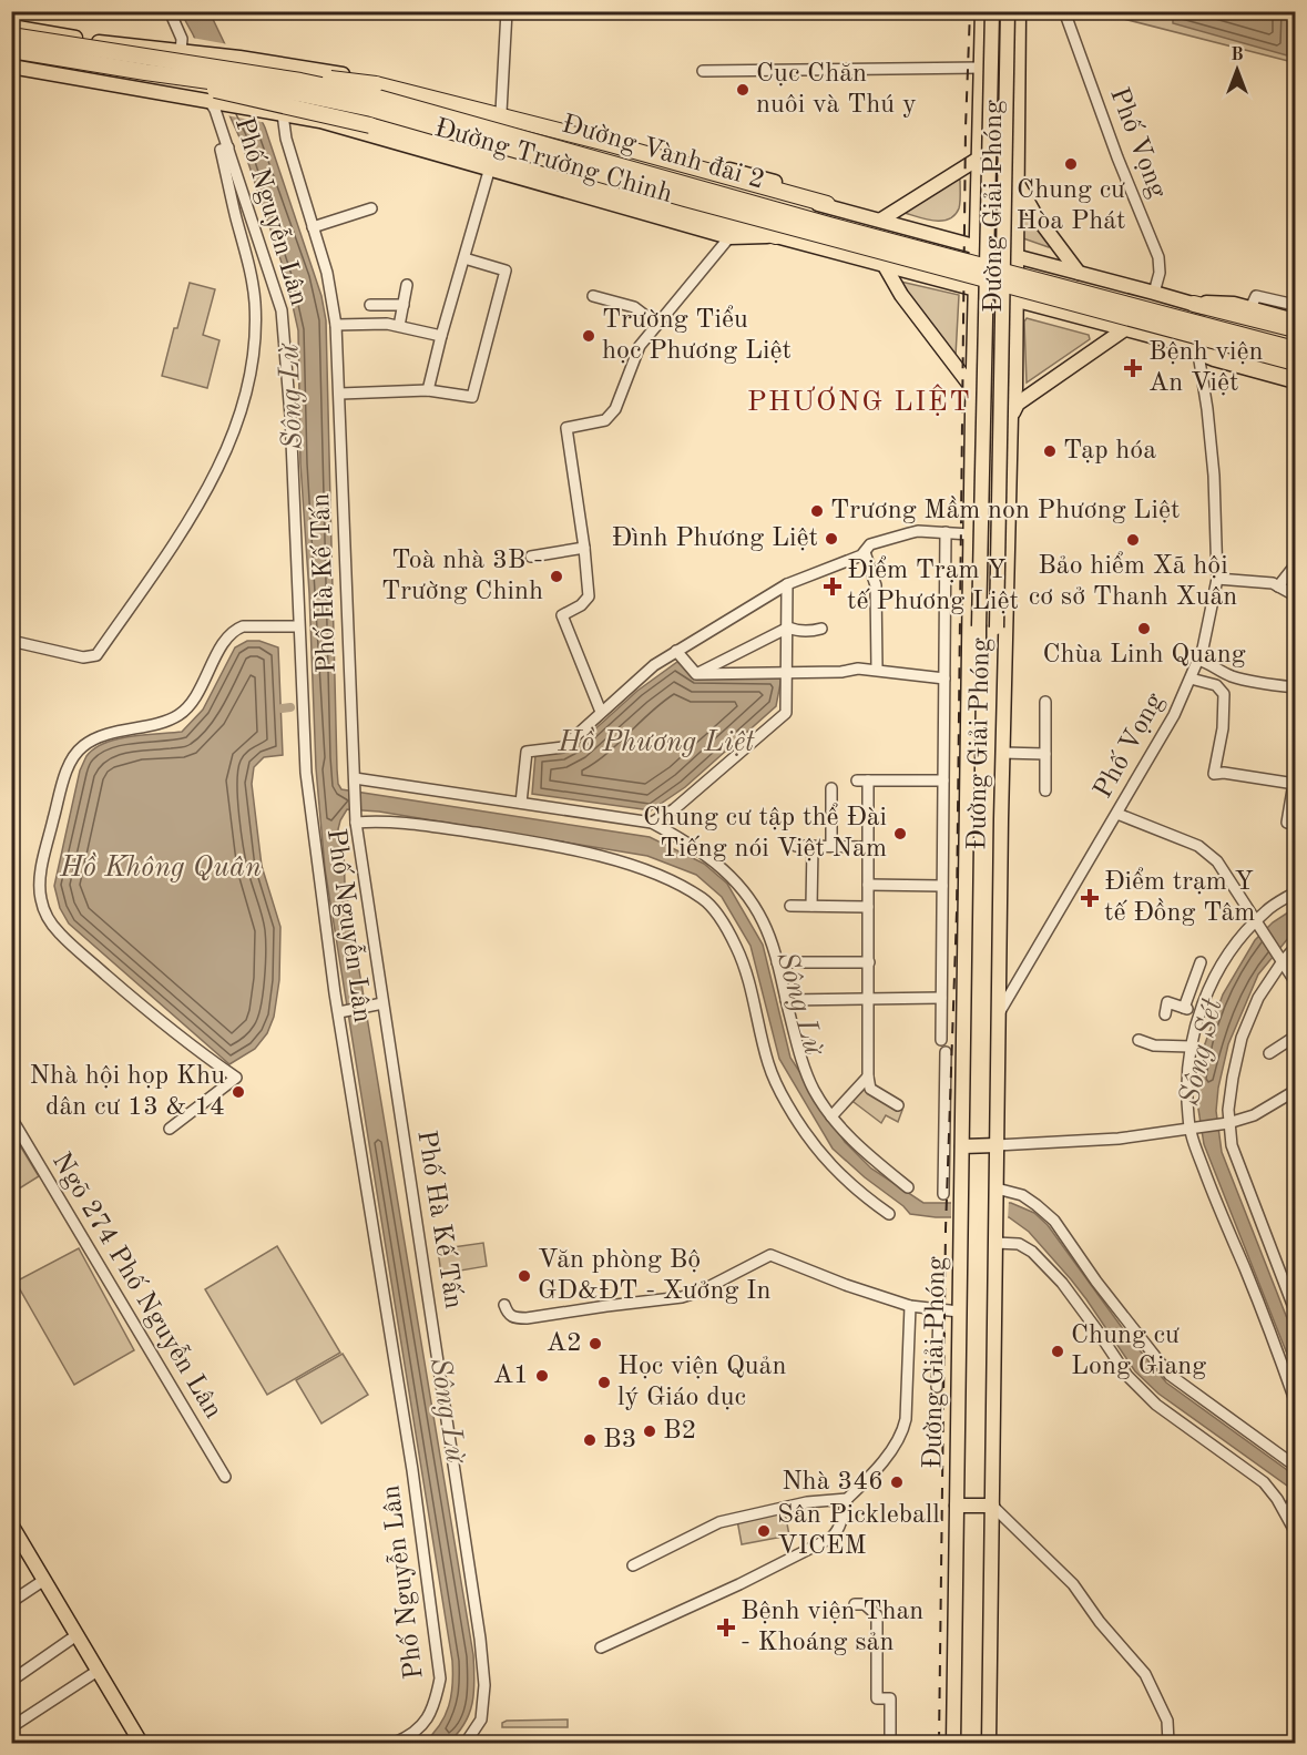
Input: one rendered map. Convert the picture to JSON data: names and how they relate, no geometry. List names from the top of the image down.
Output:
{
  "streets": {
    "highway": ["Đường Vành đai 2"],
    "main road": ["Đường Trường Chinh", "Đường Giải Phóng"],
    "street": [
      "Phố Vọng",
      "Phố Nguyễn Lân",
      "Phố Hà Kế Tấn",
      "Ngõ 274 Phố Nguyễn Lân"
    ]
  },
  "crossings": [
    ["Phố Vọng", "Đường Trường Chinh"],
    ["Phố Vọng", "Đường Giải Phóng"],
    ["Đường Vành đai 2", "Đường Trường Chinh"],
    ["Đường Trường Chinh", "Đường Giải Phóng"],
    ["Đường Trường Chinh", "Phố Nguyễn Lân"],
    ["Đường Trường Chinh", "Phố Hà Kế Tấn"]
  ],
  "districts": ["PHƯƠNG LIỆT"],
  "water": [
    "Sông Lừ",
    "Hồ Phương Liệt",
    "Hồ Không Quân",
    "Sông Sét"
  ],
  "places": {
    "other": [
      "Cục Chăn nuôi và Thú y",
      "Chung cư Hòa Phát",
      "Trường Tiểu học Phương Liệt",
      "Tạp hóa",
      "Trương Mầm non Phương Liệt",
      "Đình Phương Liệt",
      "Bảo hiểm Xã hội cơ sở Thanh Xuân",
      "Toà nhà 3B - Trường Chinh",
      "Chùa Linh Quang",
      "Chung cư tập thể Đài Tiếng nói Việt Nam",
      "Nhà hội họp Khu dân cư 13 & 14",
      "Văn phòng Bộ GD&ĐT - Xưởng In",
      "A2",
      "Chung cư Long Giang",
      "A1",
      "Học viện Quản lý Giáo dục",
      "B2",
      "B3",
      "Nhà 346",
      "Sân Pickleball VICEM"
    ],
    "health": [
      "Bệnh viện An Việt",
      "Điểm Trạm Y tế Phương Liệt",
      "Điểm trạm Y tế Đồng Tâm",
      "Bệnh viện Than - Khoáng sản"
    ]
  },
  "north": "top"
}
